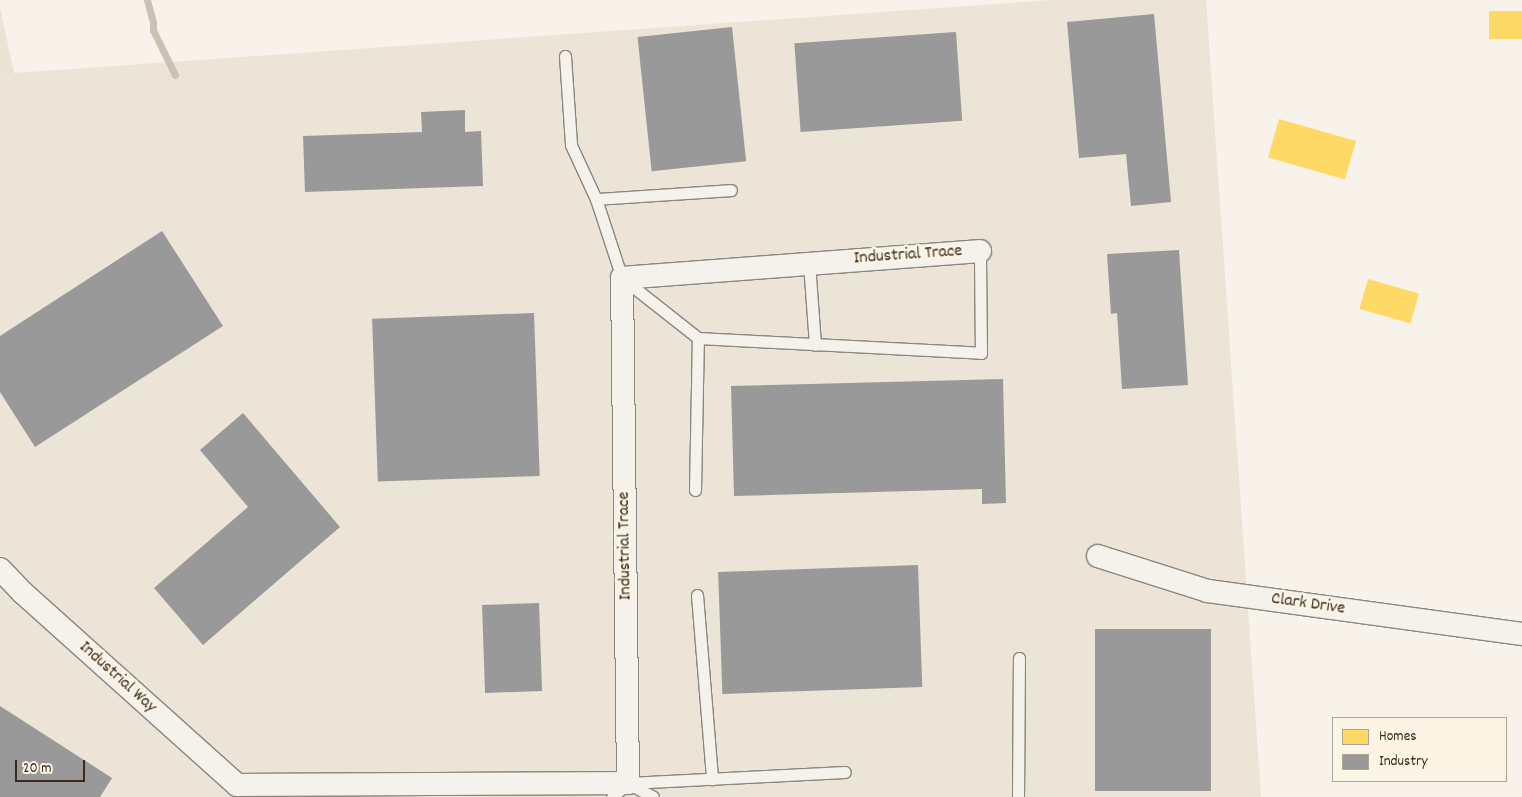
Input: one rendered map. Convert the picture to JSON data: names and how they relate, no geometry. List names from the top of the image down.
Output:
{
  "streets": {
    "street": ["Industrial Trace", "Clark Drive", "Industrial Way"]
  },
  "legend": ["Homes", "Industry"],
  "scale_bar": "20 m"
}
